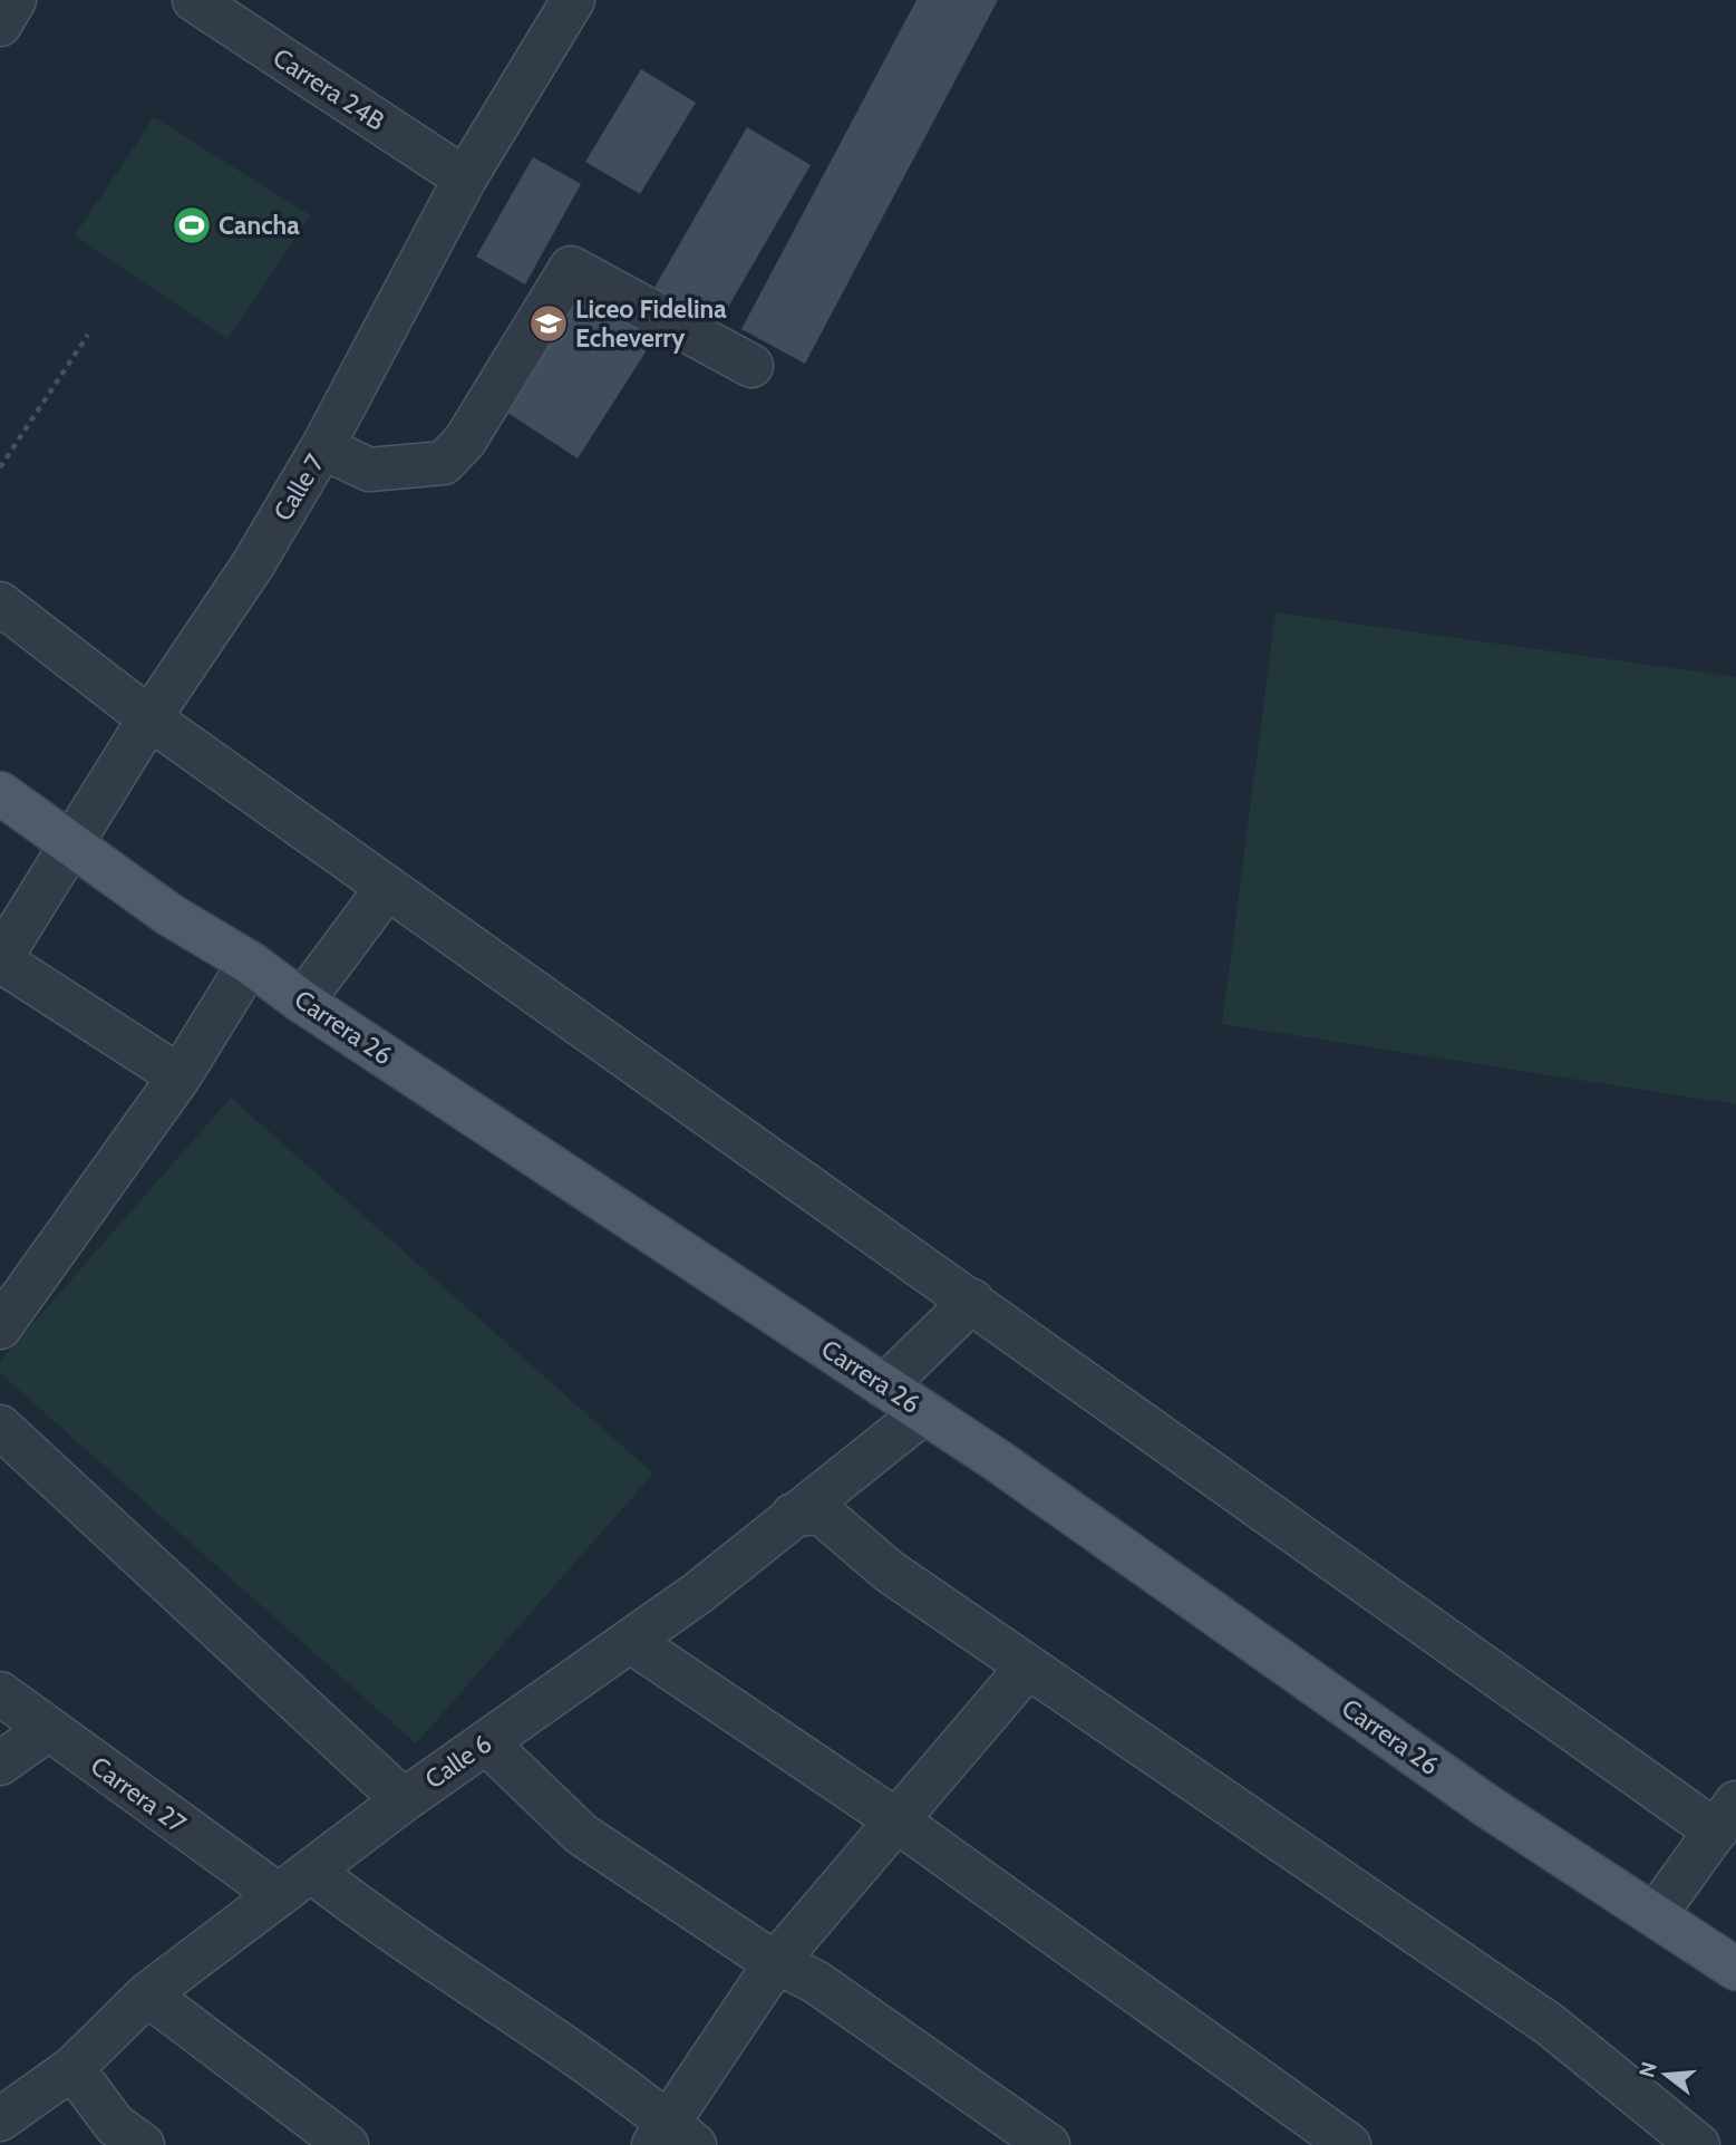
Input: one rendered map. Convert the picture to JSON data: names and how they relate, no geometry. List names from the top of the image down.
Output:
{
  "streets": {
    "main road": ["Carrera 26"],
    "street": [
      "Carrera 24B",
      "Calle 7",
      "Calle 6",
      "Carrera 27"
    ]
  },
  "crossings": [
    ["Carrera 24B", "Calle 7"],
    ["Calle 7", "Carrera 26"],
    ["Carrera 26", "Calle 6"],
    ["Calle 6", "Carrera 27"]
  ],
  "places": {
    "sports": ["Cancha"],
    "school or university": ["Liceo Fidelina Echeverry"]
  },
  "north": "left"
}
